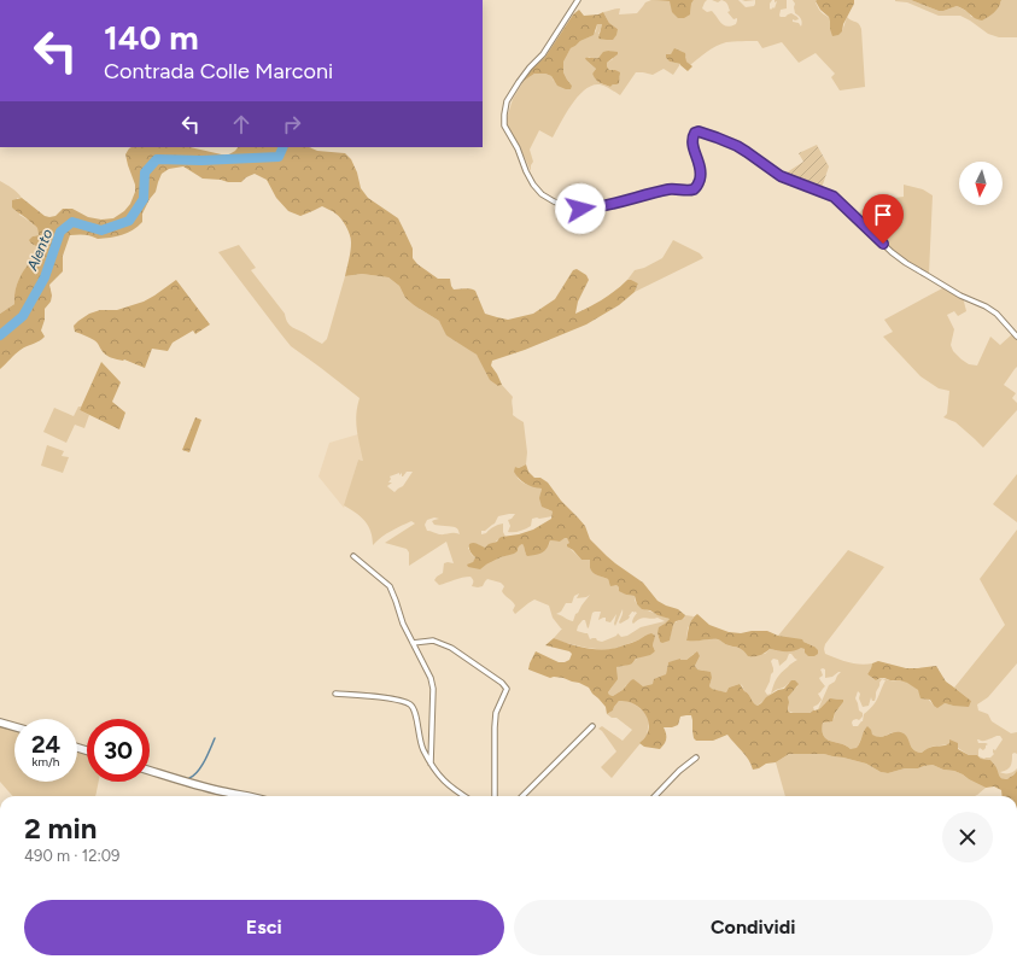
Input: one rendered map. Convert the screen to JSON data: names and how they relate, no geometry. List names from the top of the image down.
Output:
{
  "water": ["Alento"],
  "north": "bottom",
  "page": {
    "turn": ["140 m", "Contrada Colle Marconi"],
    "speed": "24 km/h",
    "limit": "30",
    "heading": ["2 min", "490 m · 12:09"],
    "buttons": ["Esci", "Condividi"]
  }
}
